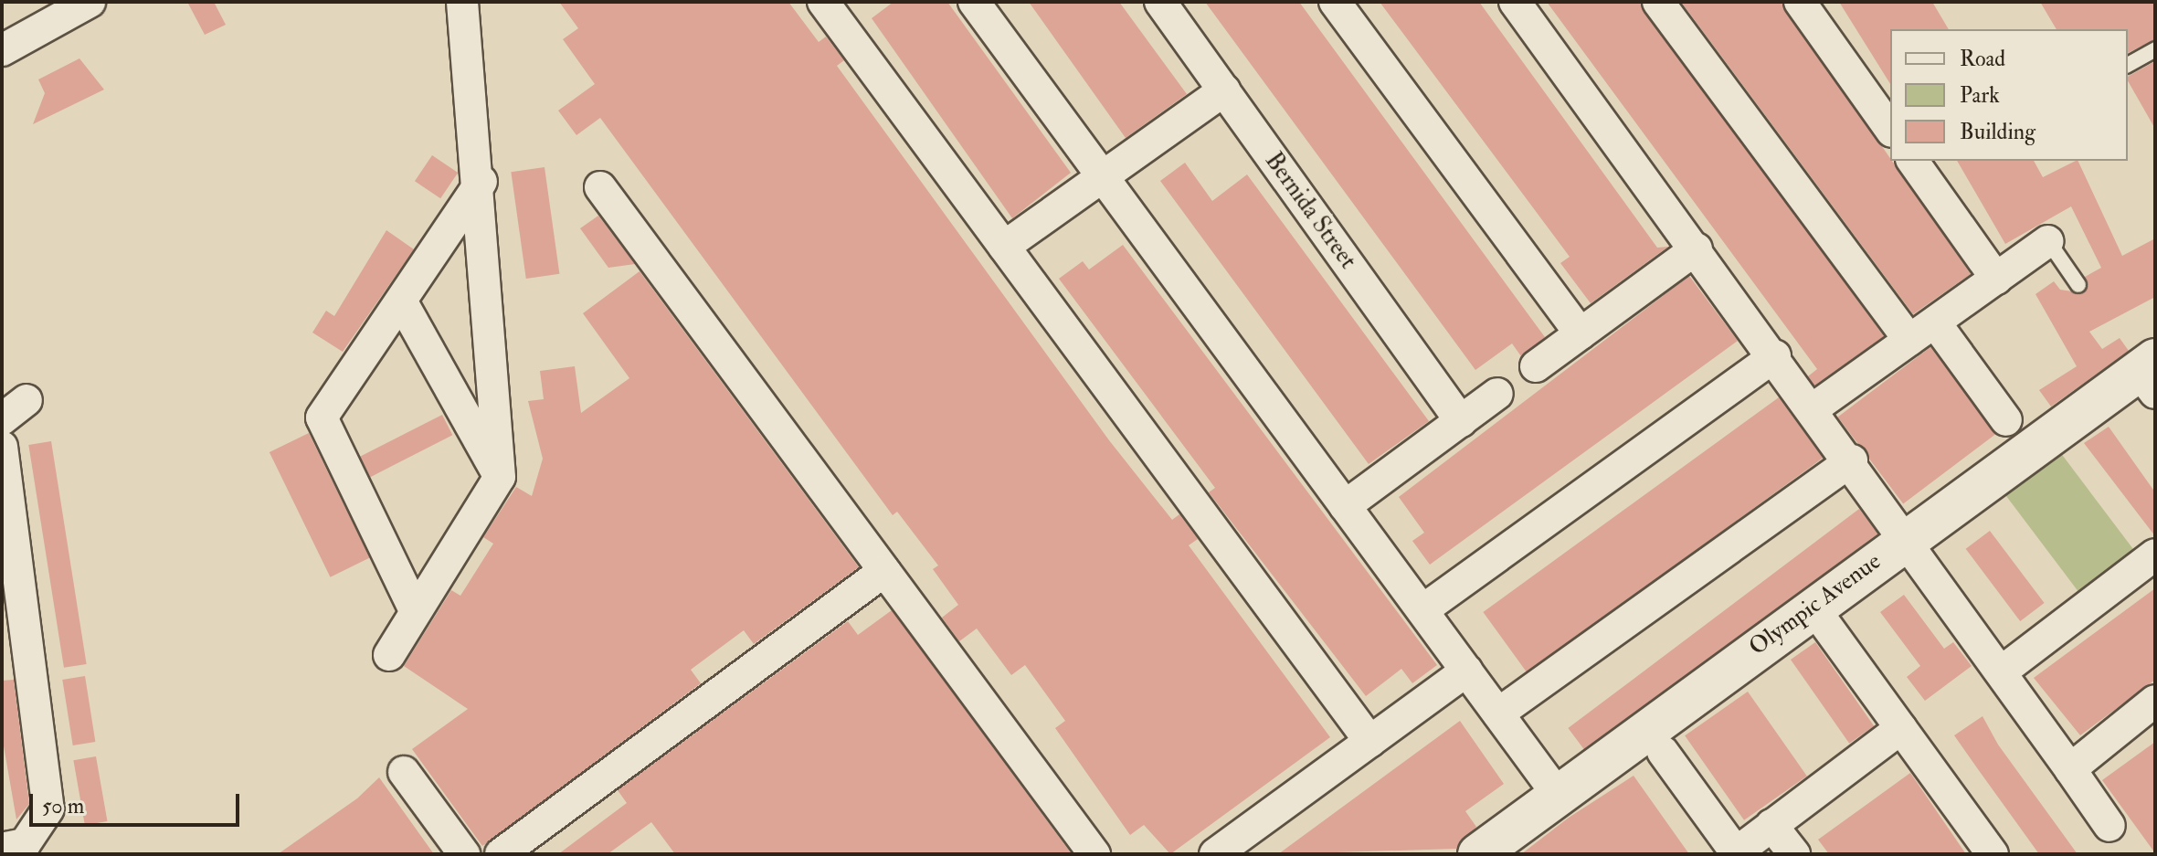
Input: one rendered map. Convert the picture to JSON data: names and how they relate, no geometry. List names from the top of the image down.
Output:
{
  "streets": {
    "street": ["Bernida Street", "Olympic Avenue"]
  },
  "legend": ["Road", "Park", "Building"],
  "scale_bar": "50 m"
}
